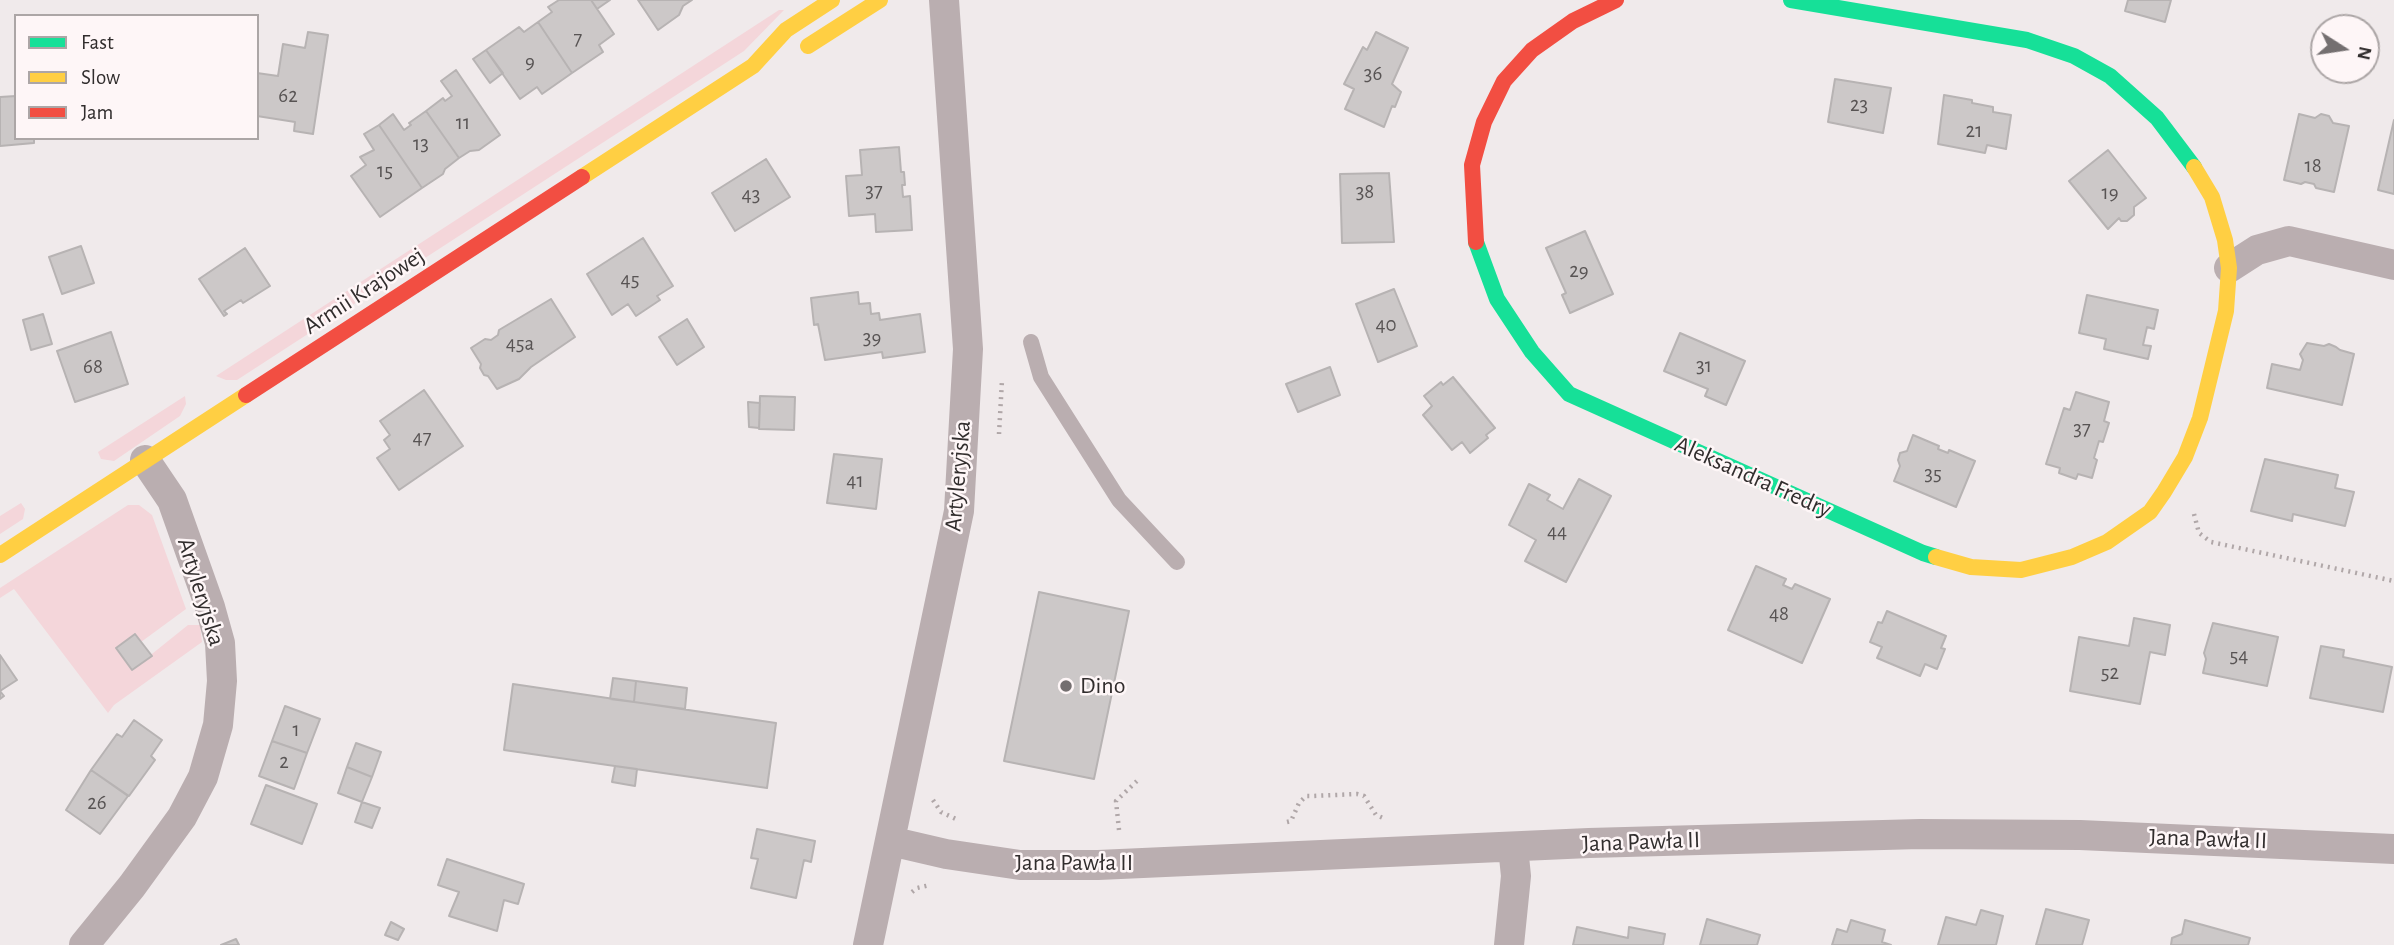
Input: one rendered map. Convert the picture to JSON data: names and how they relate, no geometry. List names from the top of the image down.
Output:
{
  "streets": {
    "street": [
      "Armii Krajowej",
      "Artyleryjska",
      "Aleksandra Fredry",
      "Jana Pawła II"
    ]
  },
  "crossings": [
    ["Armii Krajowej", "Artyleryjska"],
    ["Artyleryjska", "Jana Pawła II"]
  ],
  "places": ["Dino"],
  "house_numbers": [
    "7",
    "9",
    "36",
    "62",
    "23",
    "11",
    "21",
    "13",
    "18",
    "15",
    "37",
    "38",
    "19",
    "43",
    "29",
    "45",
    "40",
    "39",
    "45a",
    "31",
    "68",
    "37",
    "47",
    "35",
    "41",
    "44",
    "48",
    "54",
    "52",
    "1",
    "2",
    "26"
  ],
  "legend": ["Fast", "Slow", "Jam"],
  "north": "right"
}
